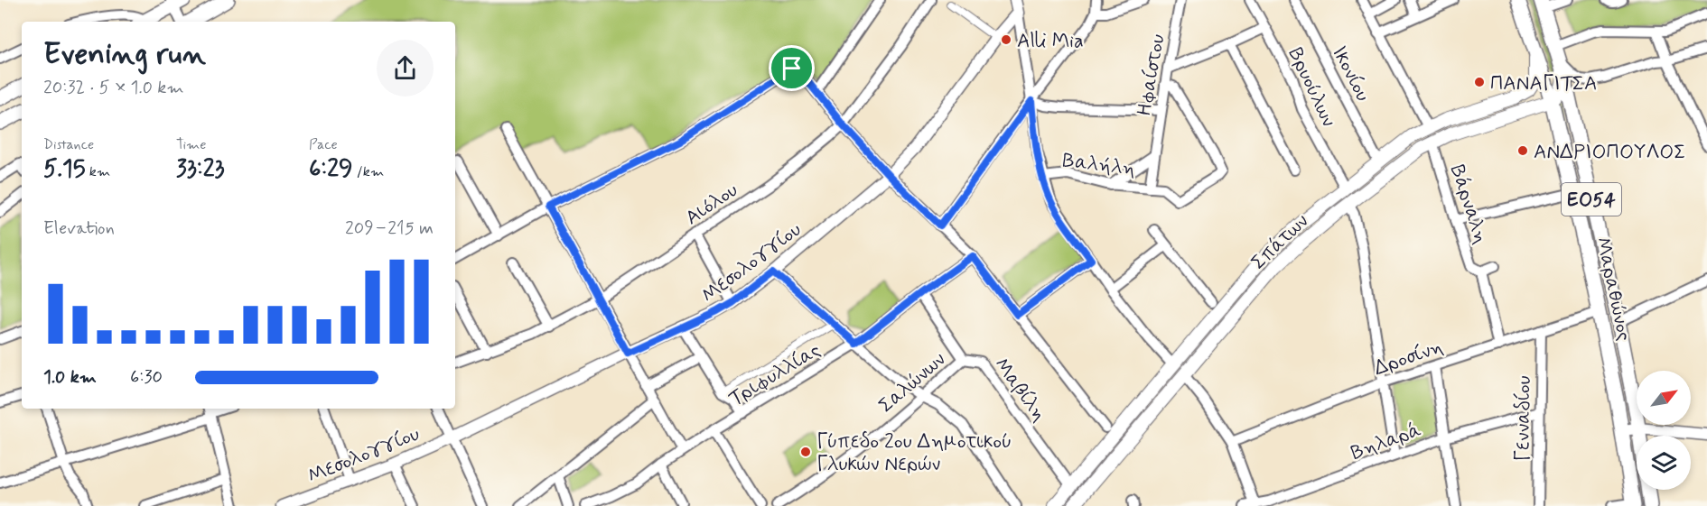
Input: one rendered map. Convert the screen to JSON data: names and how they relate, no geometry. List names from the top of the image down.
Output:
{
  "streets": {
    "main road": ["ΕΟ54", "Σπάτων", "Μαραθώνος"],
    "street": [
      "Ικονίου",
      "Ηφαίστου",
      "Βρυούλων",
      "Βαλήλη",
      "Αιόλου",
      "Βάρναλη",
      "Μεσολογγίου",
      "Δροσίνη",
      "Τριφυλλίας",
      "Σαλώνων",
      "Μαβίλη",
      "Γενναδίου",
      "Βηλαρά"
    ]
  },
  "crossings": [
    ["Ικονίου", "Σπάτων"],
    ["Ηφαίστου", "Βαλήλη"],
    ["Βρυούλων", "Σπάτων"],
    ["Βάρναλη", "Σπάτων"],
    ["Βάρναλη", "Δροσίνη"],
    ["Σπάτων", "Μαραθώνος"],
    ["Σπάτων", "Μαβίλη"],
    ["Μαραθώνος", "Δροσίνη"],
    ["Δροσίνη", "Γενναδίου"],
    ["Τριφυλλίας", "Μαβίλη"],
    ["Σαλώνων", "Μαβίλη"],
    ["Γενναδίου", "Βηλαρά"]
  ],
  "places": [
    "Alli Mia",
    "ΠΑΝΑΓΙΤΣΑ",
    "ΑΝΔΡΙΟΠΟΥΛΟΣ",
    "Γύπεδο 2ου Δημοτικού Γλυκών Νερών"
  ],
  "north": "top right",
  "page": {
    "heading": ["Evening run", "20:32 · 5 × 1.0 km"],
    "stats": [
      ["Distance", "5.15 km"],
      ["Time", "33:23"],
      ["Pace", "6:29 /km"]
    ],
    "chart": ["Elevation", "209–215 m"],
    "list": [
      {
        "name": "1.0 km",
        "note": "6:30"
      }
    ]
  }
}
